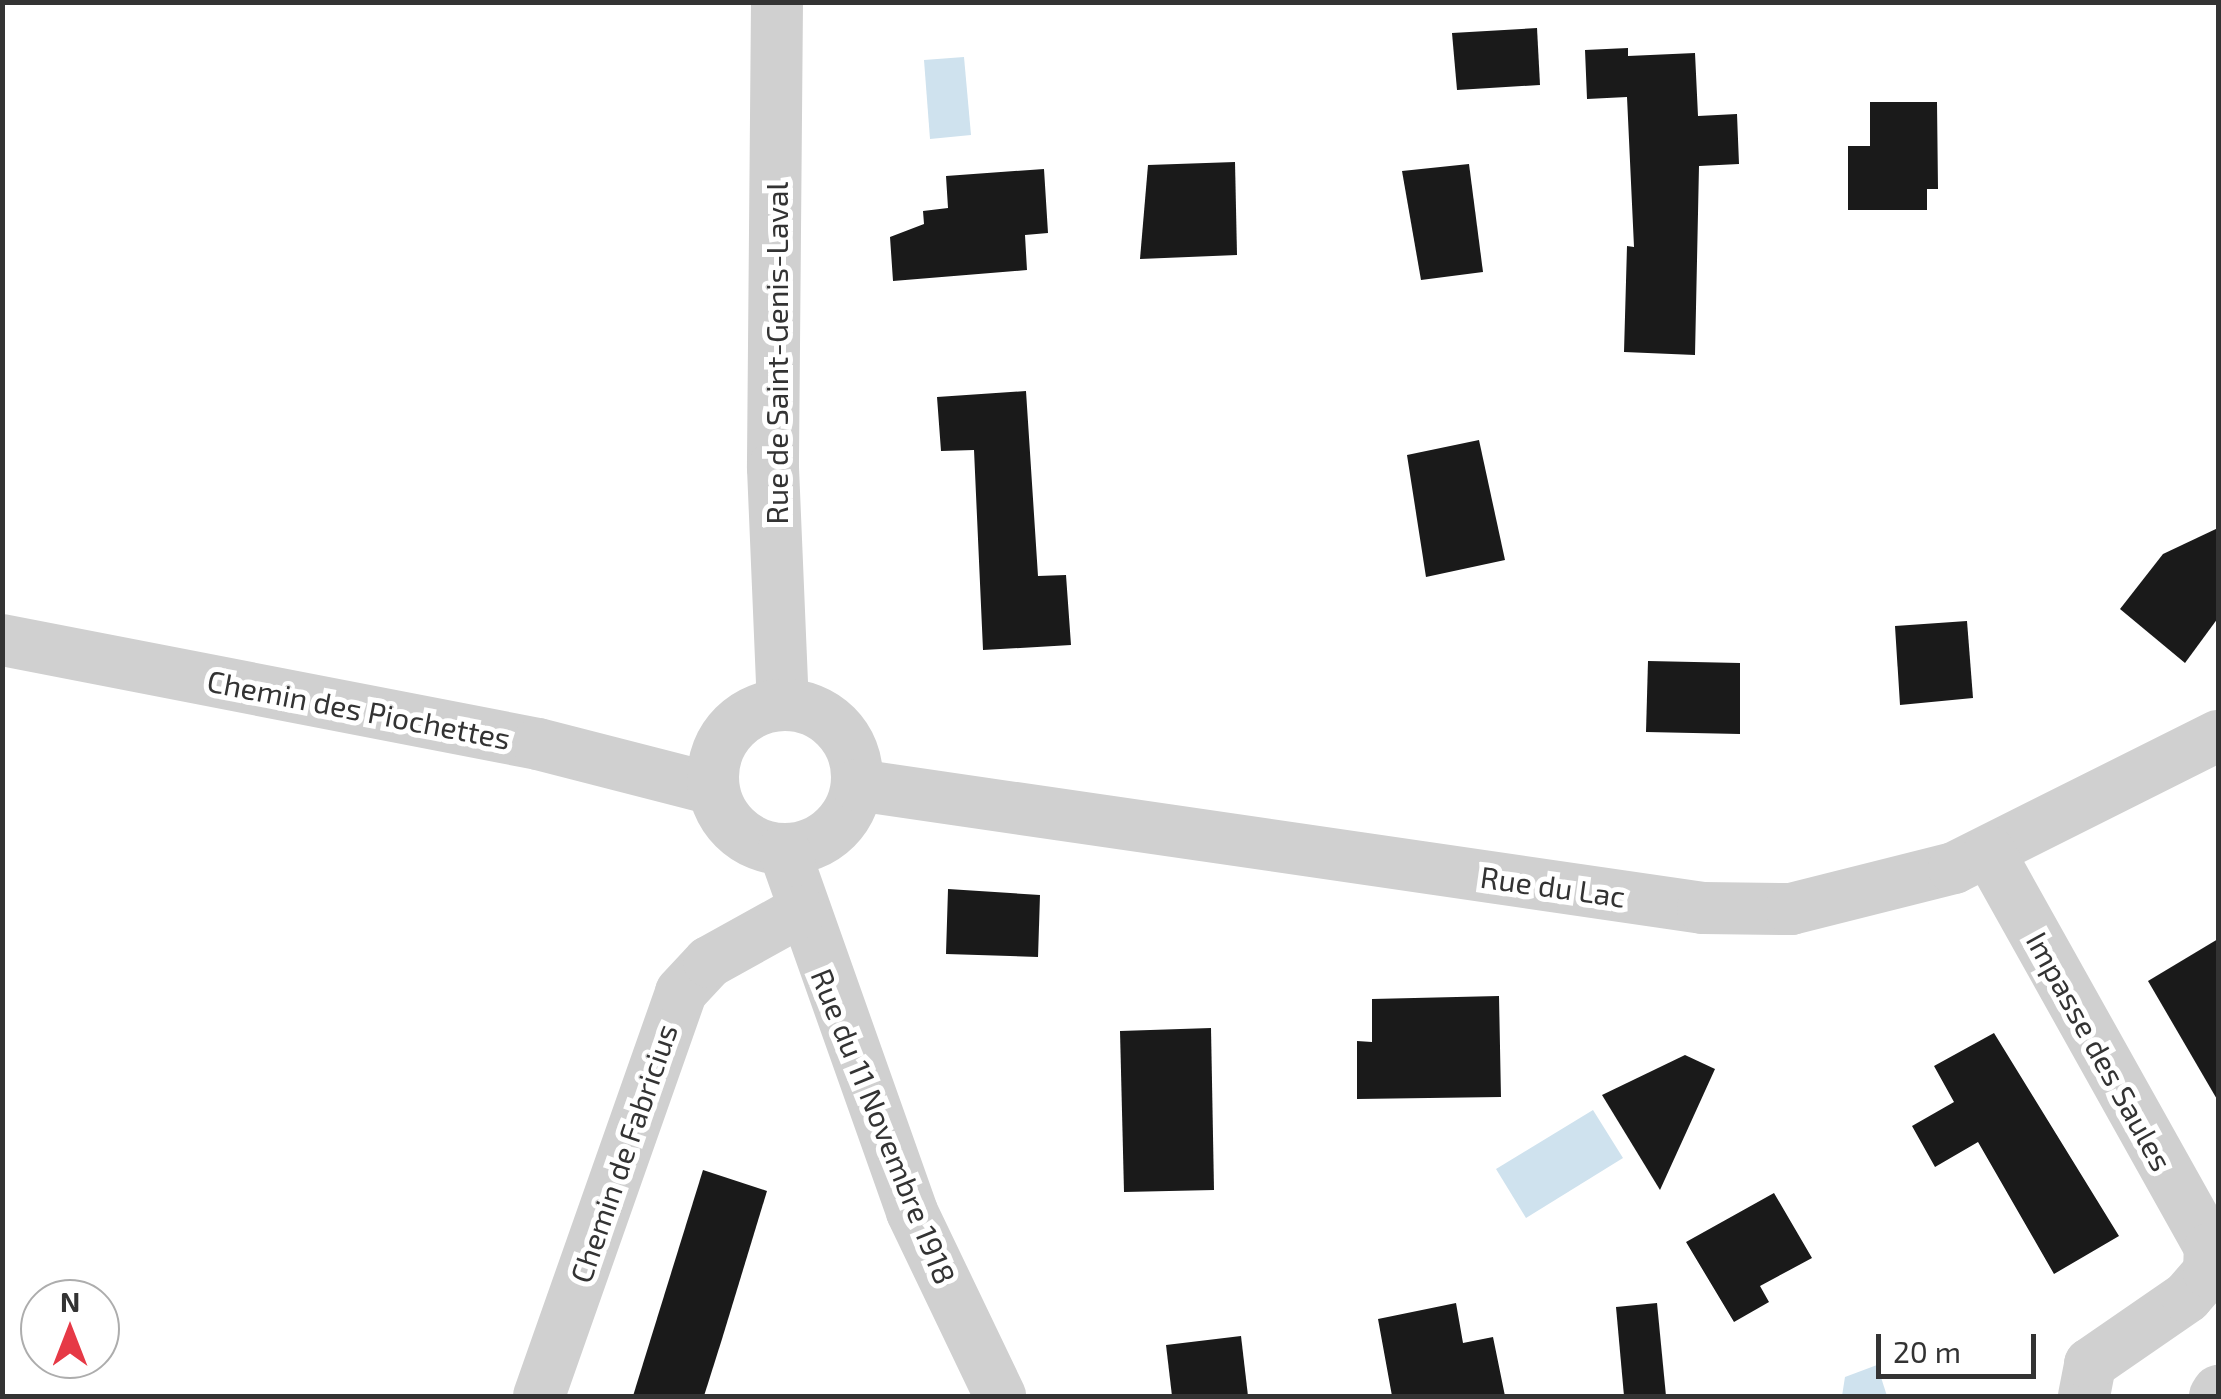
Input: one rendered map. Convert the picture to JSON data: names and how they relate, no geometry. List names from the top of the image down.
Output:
{
  "streets": {
    "street": [
      "Rue de Saint-Genis-Laval",
      "Chemin des Piochettes",
      "Rue du Lac",
      "Impasse des Saules",
      "Rue du 11 Novembre 1918",
      "Chemin de Fabricius"
    ]
  },
  "crossings": [
    ["Rue de Saint-Genis-Laval", "Chemin des Piochettes"],
    ["Rue de Saint-Genis-Laval", "Rue du Lac"],
    ["Rue de Saint-Genis-Laval", "Rue du 11 Novembre 1918"],
    ["Chemin des Piochettes", "Rue du Lac"],
    ["Chemin des Piochettes", "Rue du 11 Novembre 1918"],
    ["Rue du Lac", "Impasse des Saules"],
    ["Rue du Lac", "Rue du 11 Novembre 1918"],
    ["Rue du 11 Novembre 1918", "Chemin de Fabricius"]
  ],
  "scale_bar": "20 m",
  "north": "top"
}
